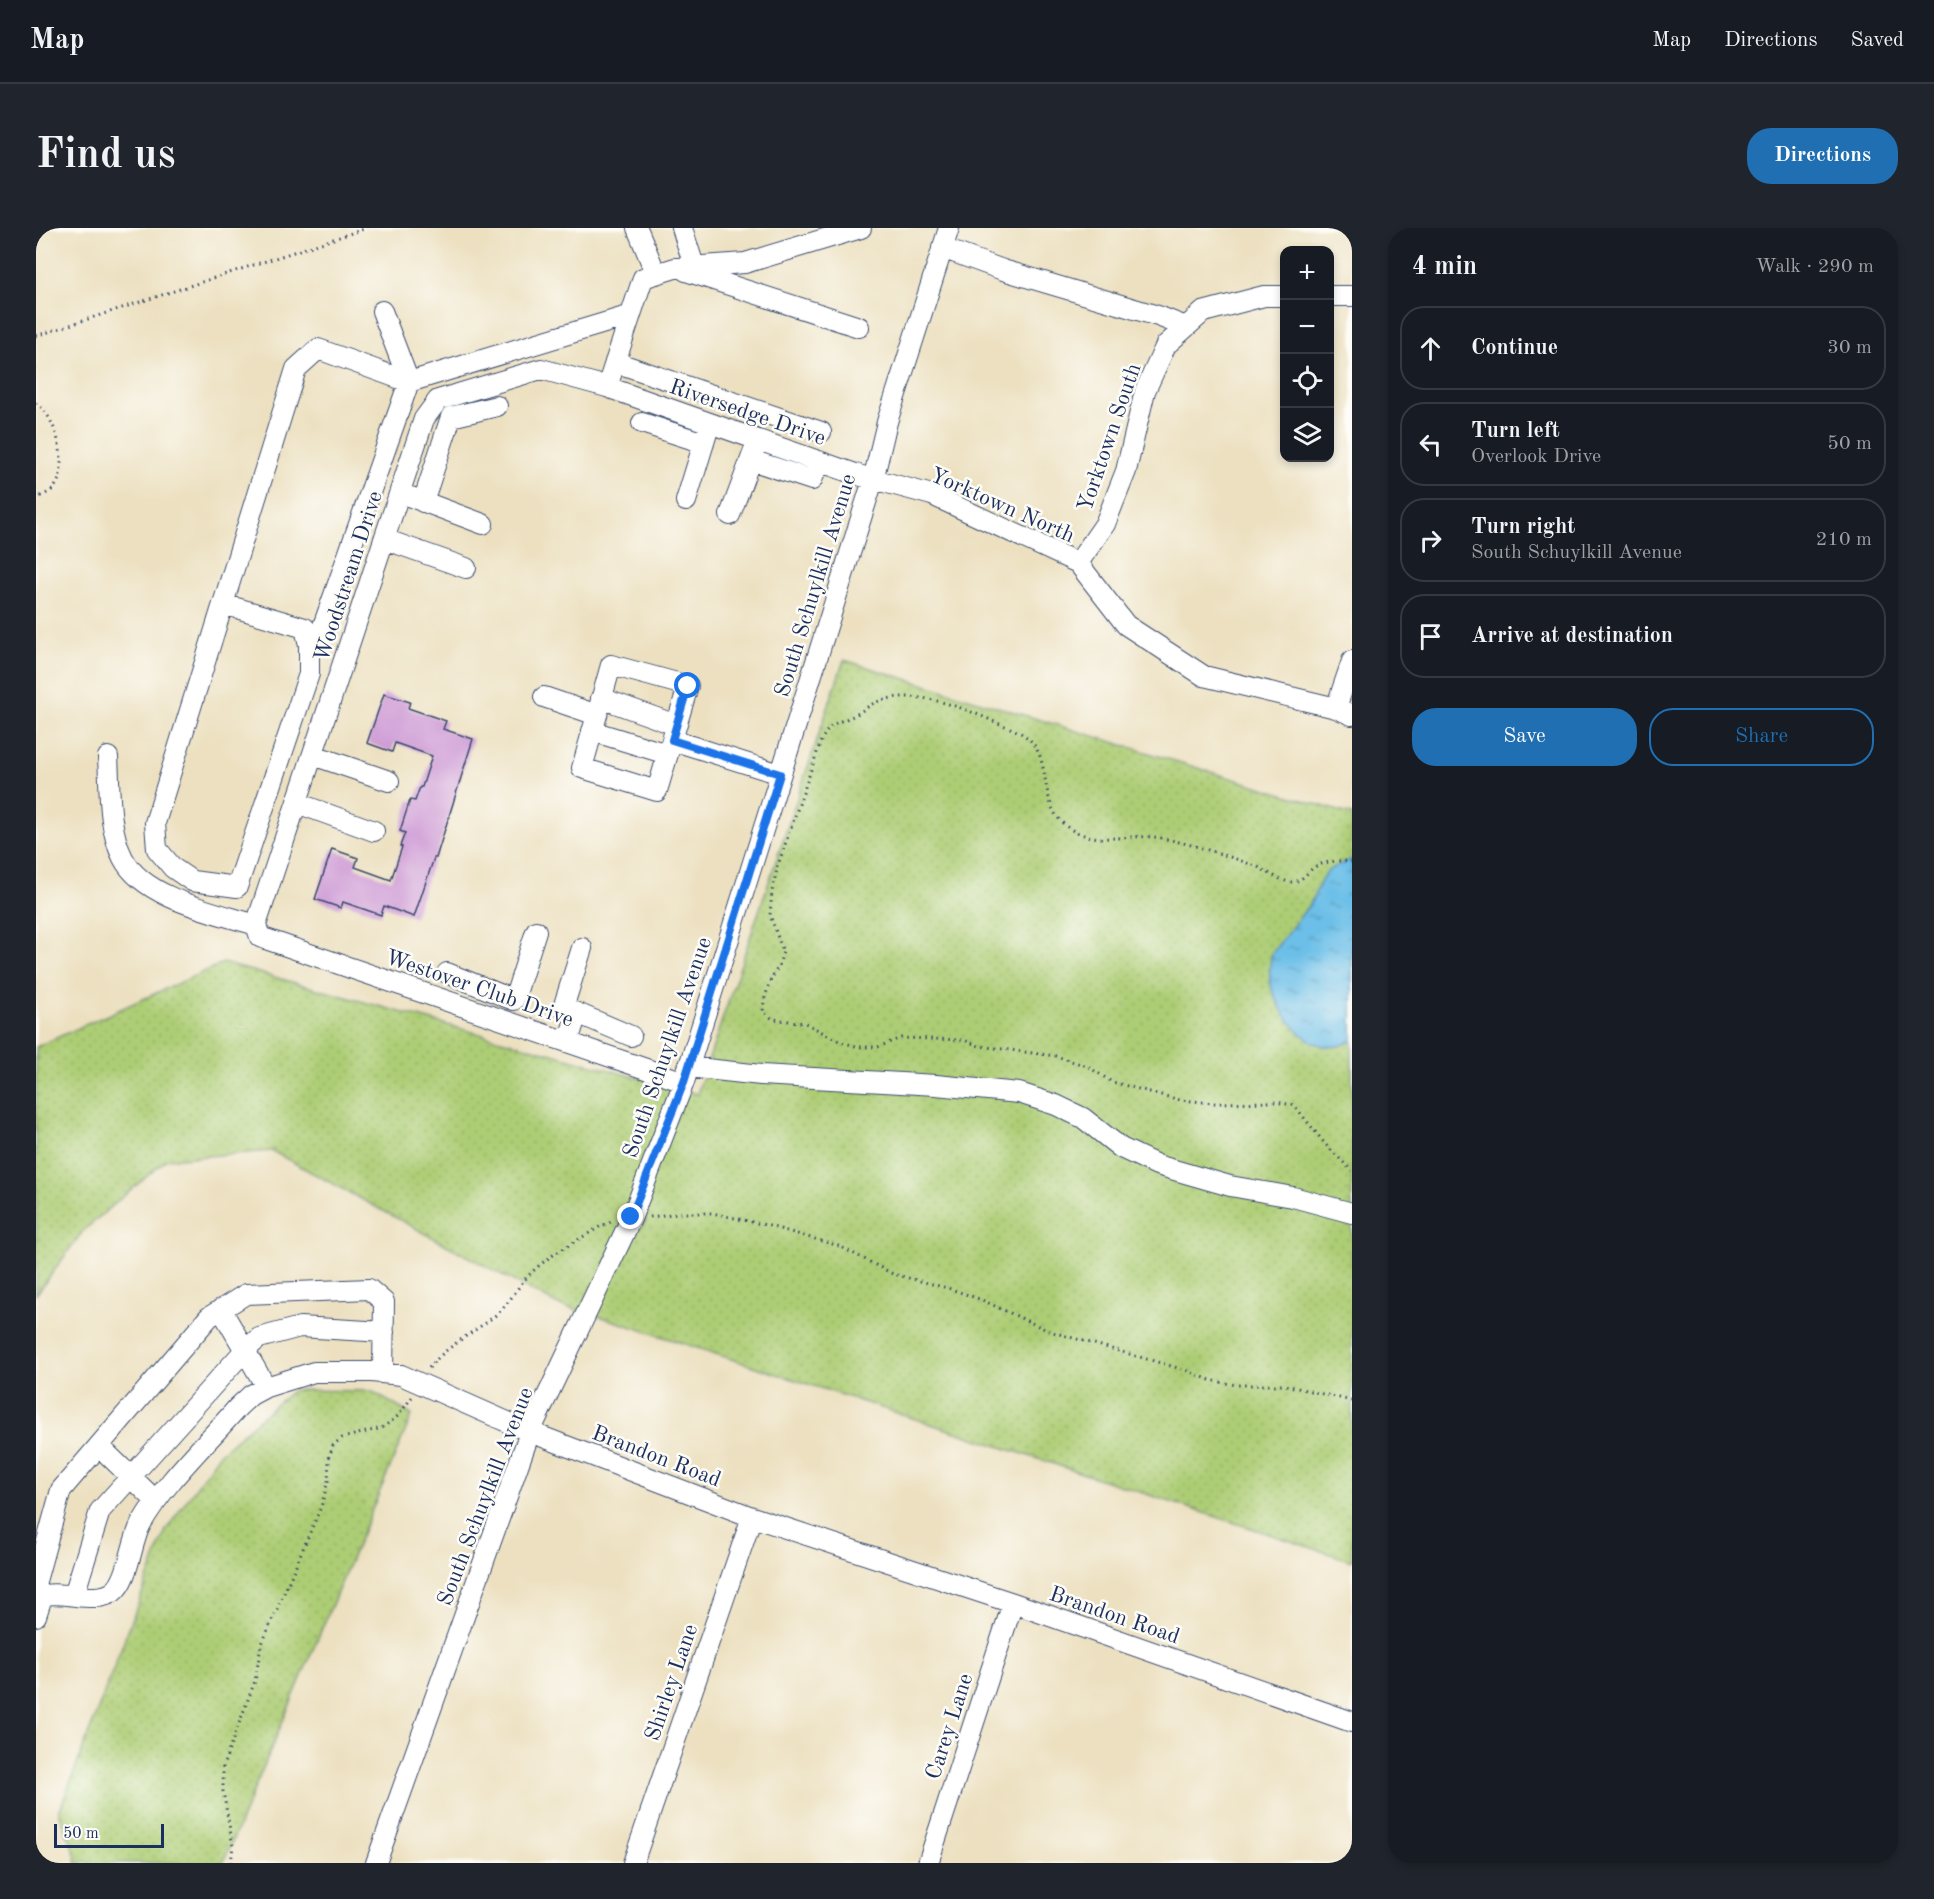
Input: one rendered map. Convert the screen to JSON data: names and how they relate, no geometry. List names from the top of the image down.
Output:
{
  "streets": {
    "street": [
      "Riversedge Drive",
      "Yorktown South",
      "Yorktown North",
      "Woodstream Drive",
      "South Schuylkill Avenue",
      "Westover Club Drive",
      "Brandon Road",
      "Shirley Lane",
      "Carey Lane"
    ]
  },
  "crossings": [
    ["Riversedge Drive", "Yorktown North"],
    ["Riversedge Drive", "Woodstream Drive"],
    ["Riversedge Drive", "South Schuylkill Avenue"],
    ["Yorktown South", "Yorktown North"],
    ["Yorktown North", "South Schuylkill Avenue"],
    ["Woodstream Drive", "Westover Club Drive"],
    ["South Schuylkill Avenue", "Westover Club Drive"],
    ["South Schuylkill Avenue", "Brandon Road"],
    ["Brandon Road", "Shirley Lane"],
    ["Brandon Road", "Carey Lane"]
  ],
  "scale_bar": "50 m",
  "page": {
    "header": "Map",
    "nav": ["Map", "Directions", "Saved"],
    "buttons": [
      "Directions",
      ["Save", "Share"]
    ],
    "title": "Find us",
    "heading": ["4 min", "Walk · 290 m"],
    "map_buttons": ["+", "−"],
    "list": [
      ["Continue", "30 m"],
      ["Turn left", "Overlook Drive", "50 m"],
      ["Turn right", "South Schuylkill Avenue", "210 m"],
      "Arrive at destination"
    ],
    "scale": "50 m"
  }
}
